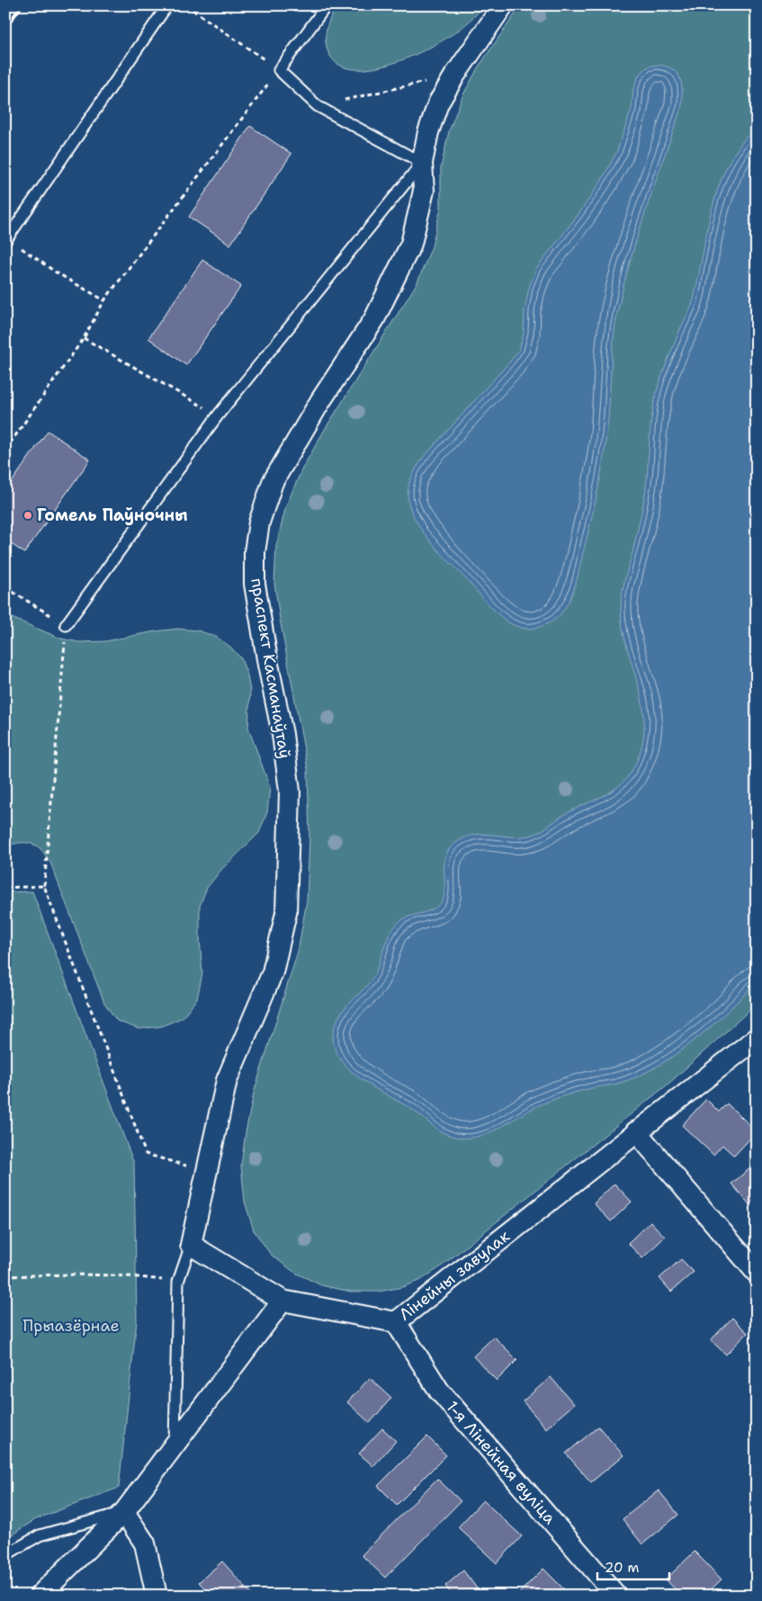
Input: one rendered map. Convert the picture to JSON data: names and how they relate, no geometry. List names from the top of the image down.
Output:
{
  "streets": {
    "street": ["праспект Касманаўтаў", "Лінейны завулак", "1-я Лінейная вуліца"]
  },
  "crossings": [
    ["Лінейны завулак", "1-я Лінейная вуліца"]
  ],
  "parks": ["Прыазёрнае"],
  "places": ["Гомель Паўночны"],
  "scale_bar": "20 m"
}
